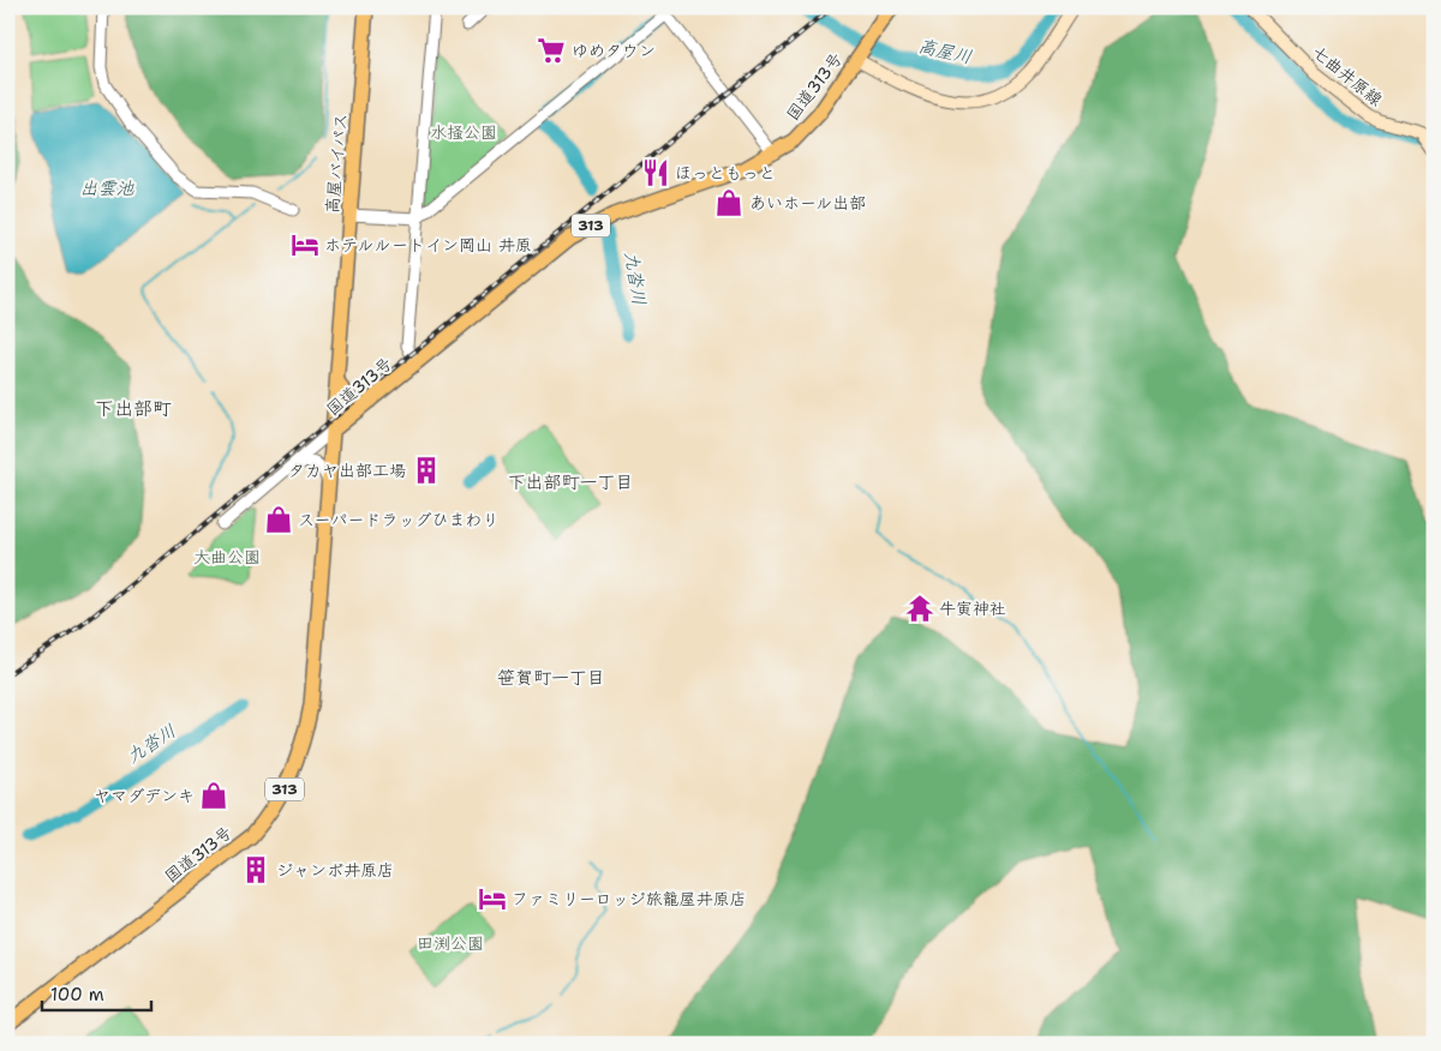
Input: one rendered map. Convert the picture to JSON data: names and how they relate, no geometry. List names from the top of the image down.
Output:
{
  "streets": {
    "highway": ["国道313号", "高屋バイパス", "313"],
    "main road": ["七曲井原線"]
  },
  "crossings": [
    ["国道313号", "高屋バイパス"]
  ],
  "districts": ["下出部町", "下出部町一丁目", "笹賀町一丁目"],
  "water": ["高屋川", "出雲池", "九沓川"],
  "parks": ["水掻公園", "大曲公園", "田渕公園"],
  "places": {
    "supermarket": ["ゆめタウン"],
    "restaurant": ["ほっともっと"],
    "shop": ["あいホール出部", "スーパードラッグひまわり", "ヤマダデンキ"],
    "hotel": ["ホテルルートイン岡山 井原", "ファミリーロッジ旅籠屋井原店"],
    "building": ["タカヤ出部工場", "ジャンボ井原店"],
    "temple": ["牛寅神社"]
  },
  "scale_bar": "100 m"
}
